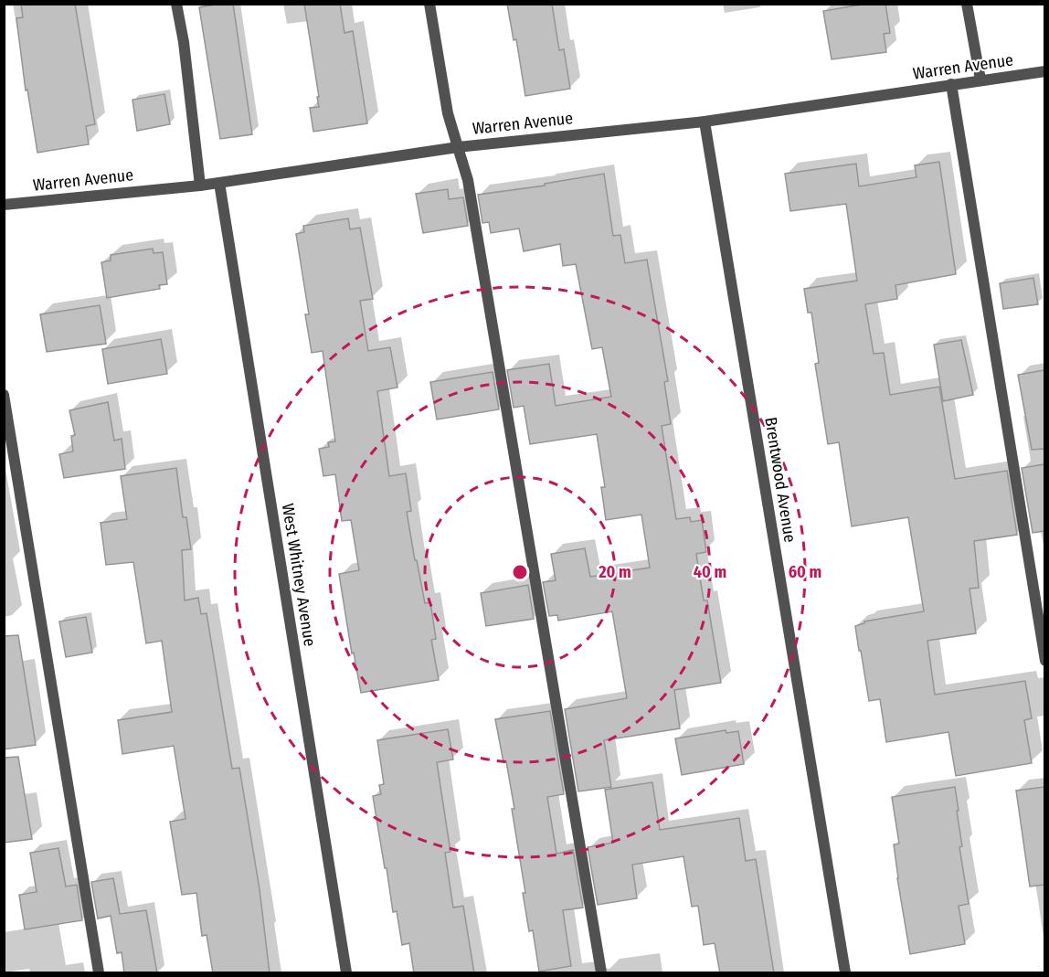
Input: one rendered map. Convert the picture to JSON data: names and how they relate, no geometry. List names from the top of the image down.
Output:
{
  "streets": {
    "street": ["Warren Avenue", "Brentwood Avenue", "West Whitney Avenue"]
  },
  "crossings": [
    ["Warren Avenue", "Brentwood Avenue"],
    ["Warren Avenue", "West Whitney Avenue"]
  ],
  "rings": ["20 m", "40 m", "60 m"]
}
